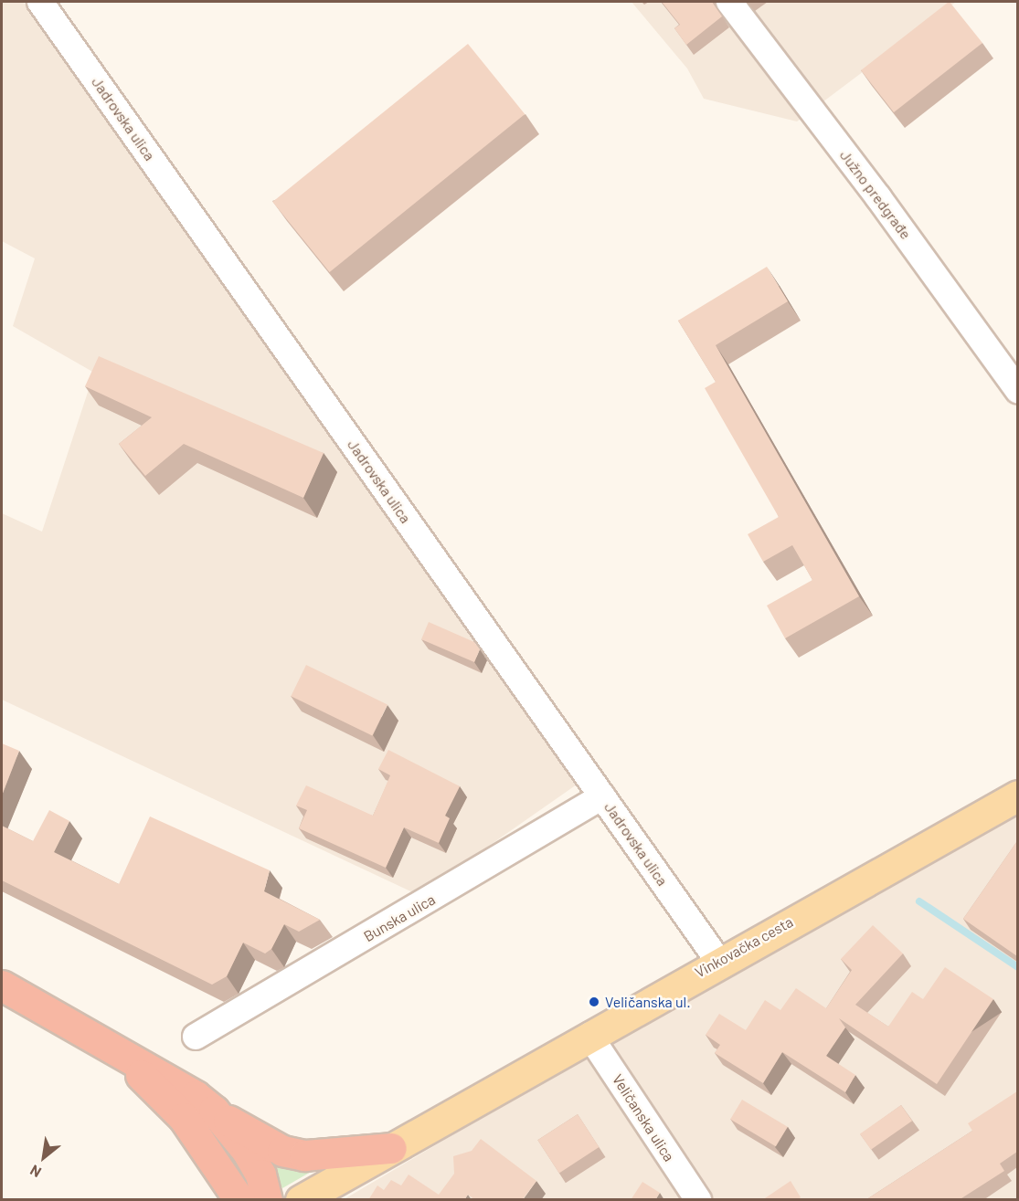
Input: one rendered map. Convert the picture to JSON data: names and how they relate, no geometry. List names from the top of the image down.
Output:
{
  "streets": {
    "main road": ["Vinkovačka cesta"],
    "street": [
      "Jadrovska ulica",
      "Južno predgrađe",
      "Bunska ulica",
      "Veličanska ulica"
    ]
  },
  "crossings": [
    ["Jadrovska ulica", "Bunska ulica"],
    ["Jadrovska ulica", "Vinkovačka cesta"],
    ["Vinkovačka cesta", "Veličanska ulica"]
  ],
  "places": ["Veličanska ul."],
  "north": "bottom left"
}
